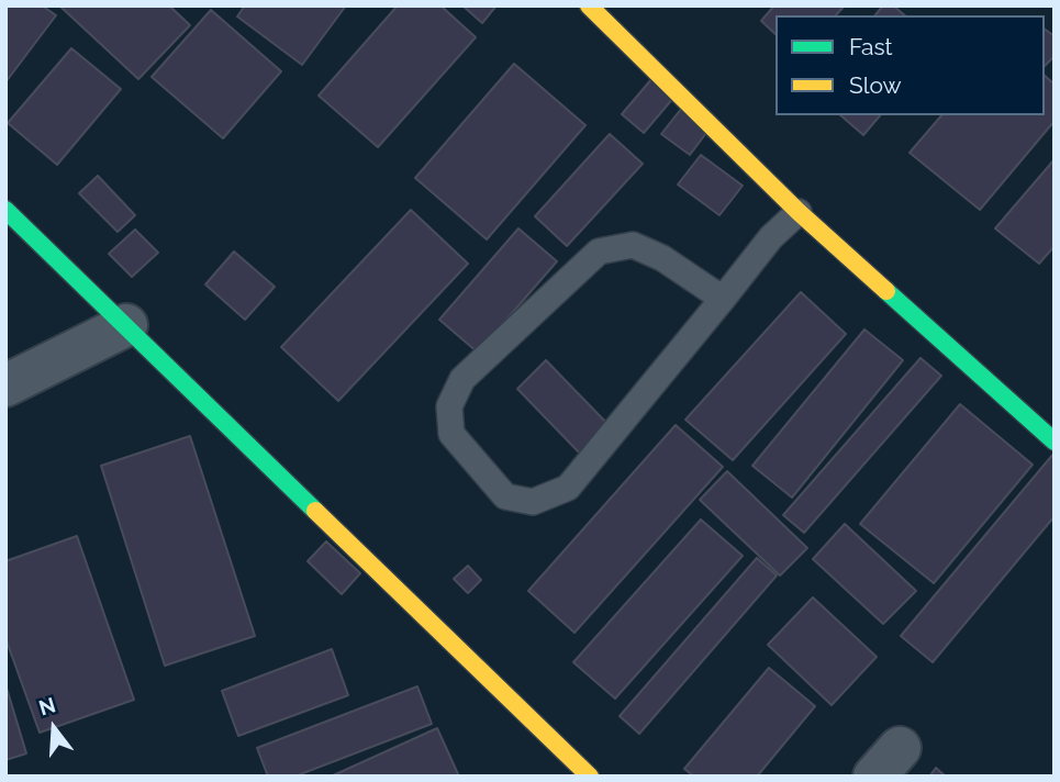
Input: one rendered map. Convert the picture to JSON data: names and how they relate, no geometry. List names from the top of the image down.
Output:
{
  "legend": ["Fast", "Slow"],
  "north": "top"
}
